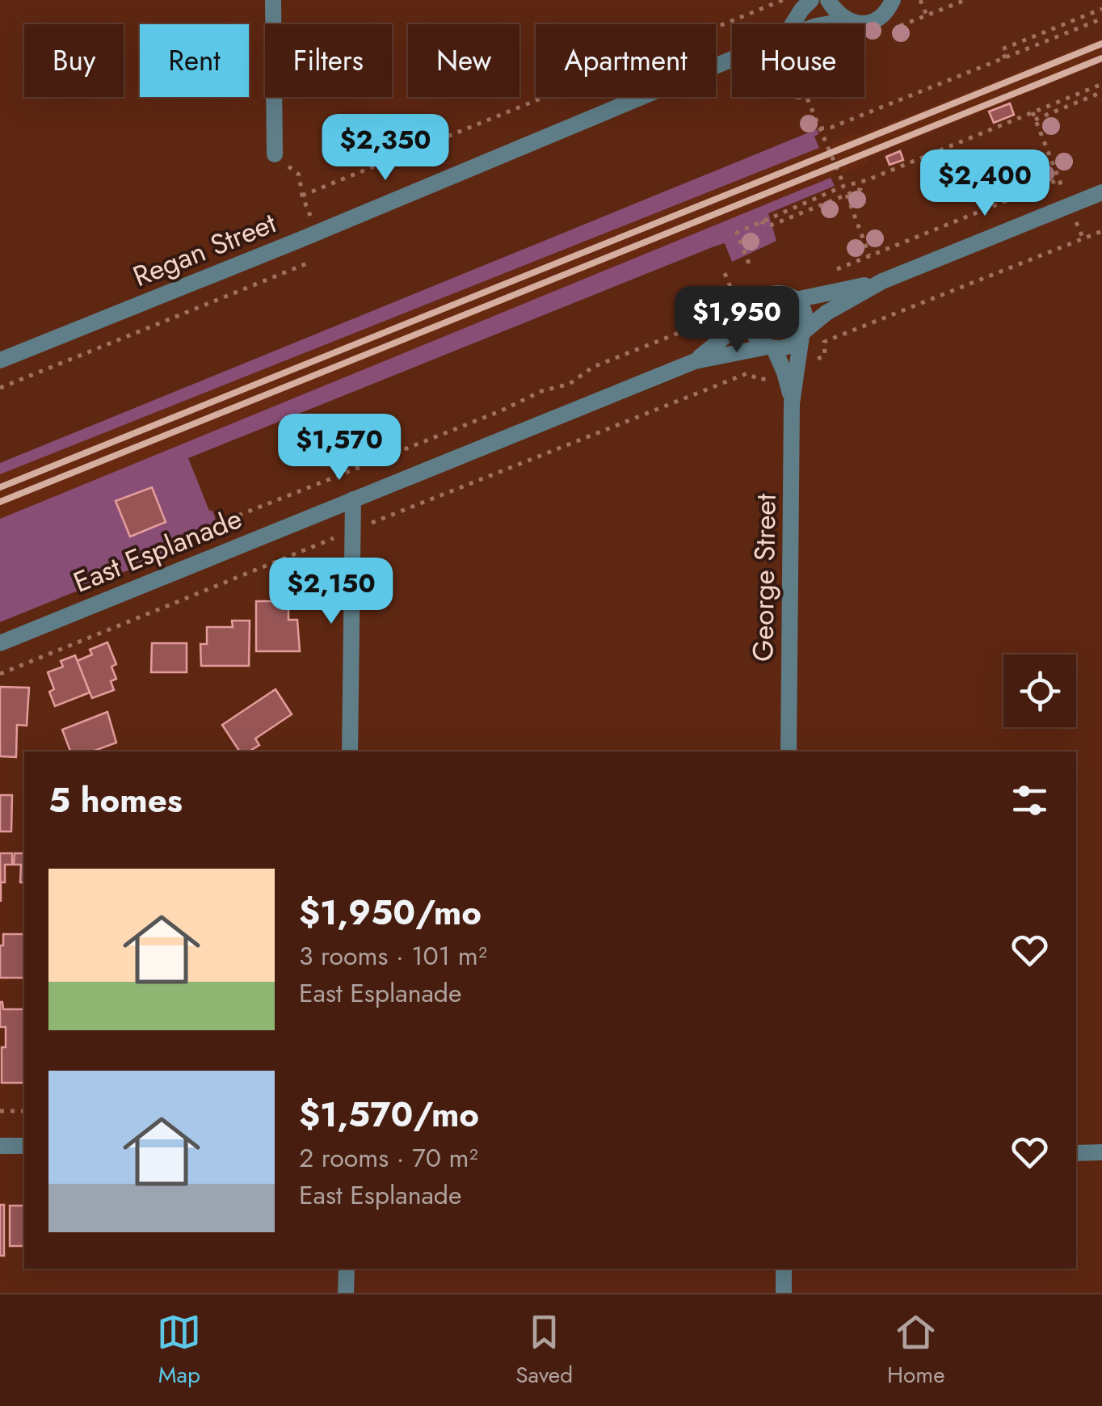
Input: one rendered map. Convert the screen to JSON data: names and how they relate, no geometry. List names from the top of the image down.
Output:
{
  "streets": {
    "street": ["Regan Street", "East Esplanade", "George Street"]
  },
  "crossings": [
    ["East Esplanade", "George Street"]
  ],
  "page": {
    "chip": [
      "Buy",
      "Rent",
      "Filters",
      "New",
      "Apartment",
      "House"
    ],
    "price": [
      "$2,350",
      "$2,400",
      "$1,950",
      "$1,570",
      "$2,150"
    ],
    "heading": "5 homes",
    "list": [
      {
        "name": "$1,950/mo",
        "note": "3 rooms · 101 m² · East Esplanade"
      },
      {
        "name": "$1,570/mo",
        "note": "2 rooms · 70 m² · East Esplanade"
      }
    ],
    "tabs": ["Map", "Saved", "Home"]
  }
}
